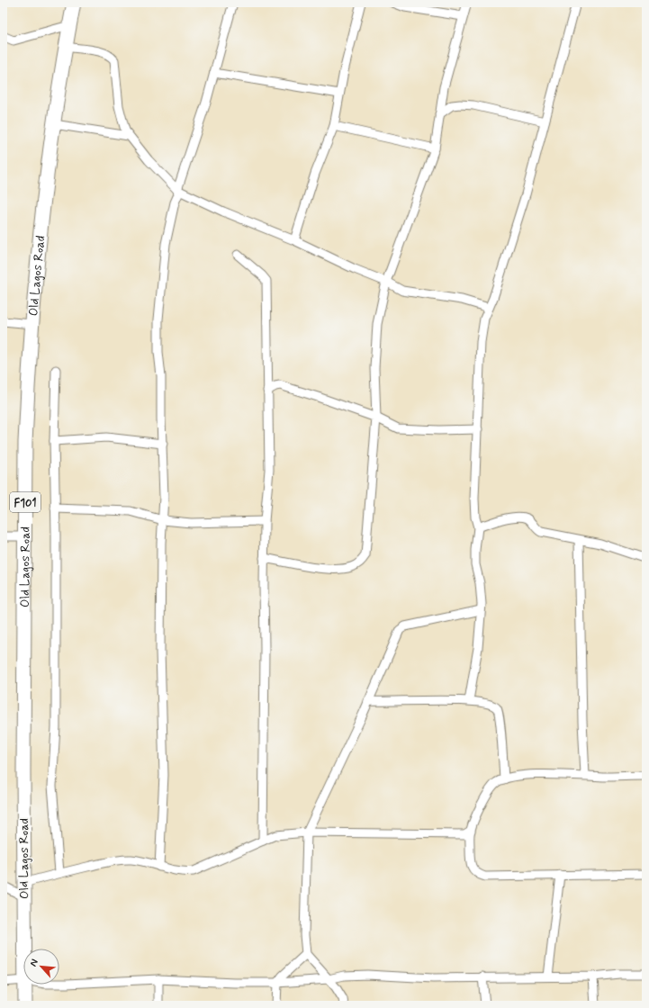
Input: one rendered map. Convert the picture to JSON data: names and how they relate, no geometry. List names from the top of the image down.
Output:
{
  "streets": {
    "main road": ["Old Lagos Road", "F101"]
  },
  "north": "top left"
}
